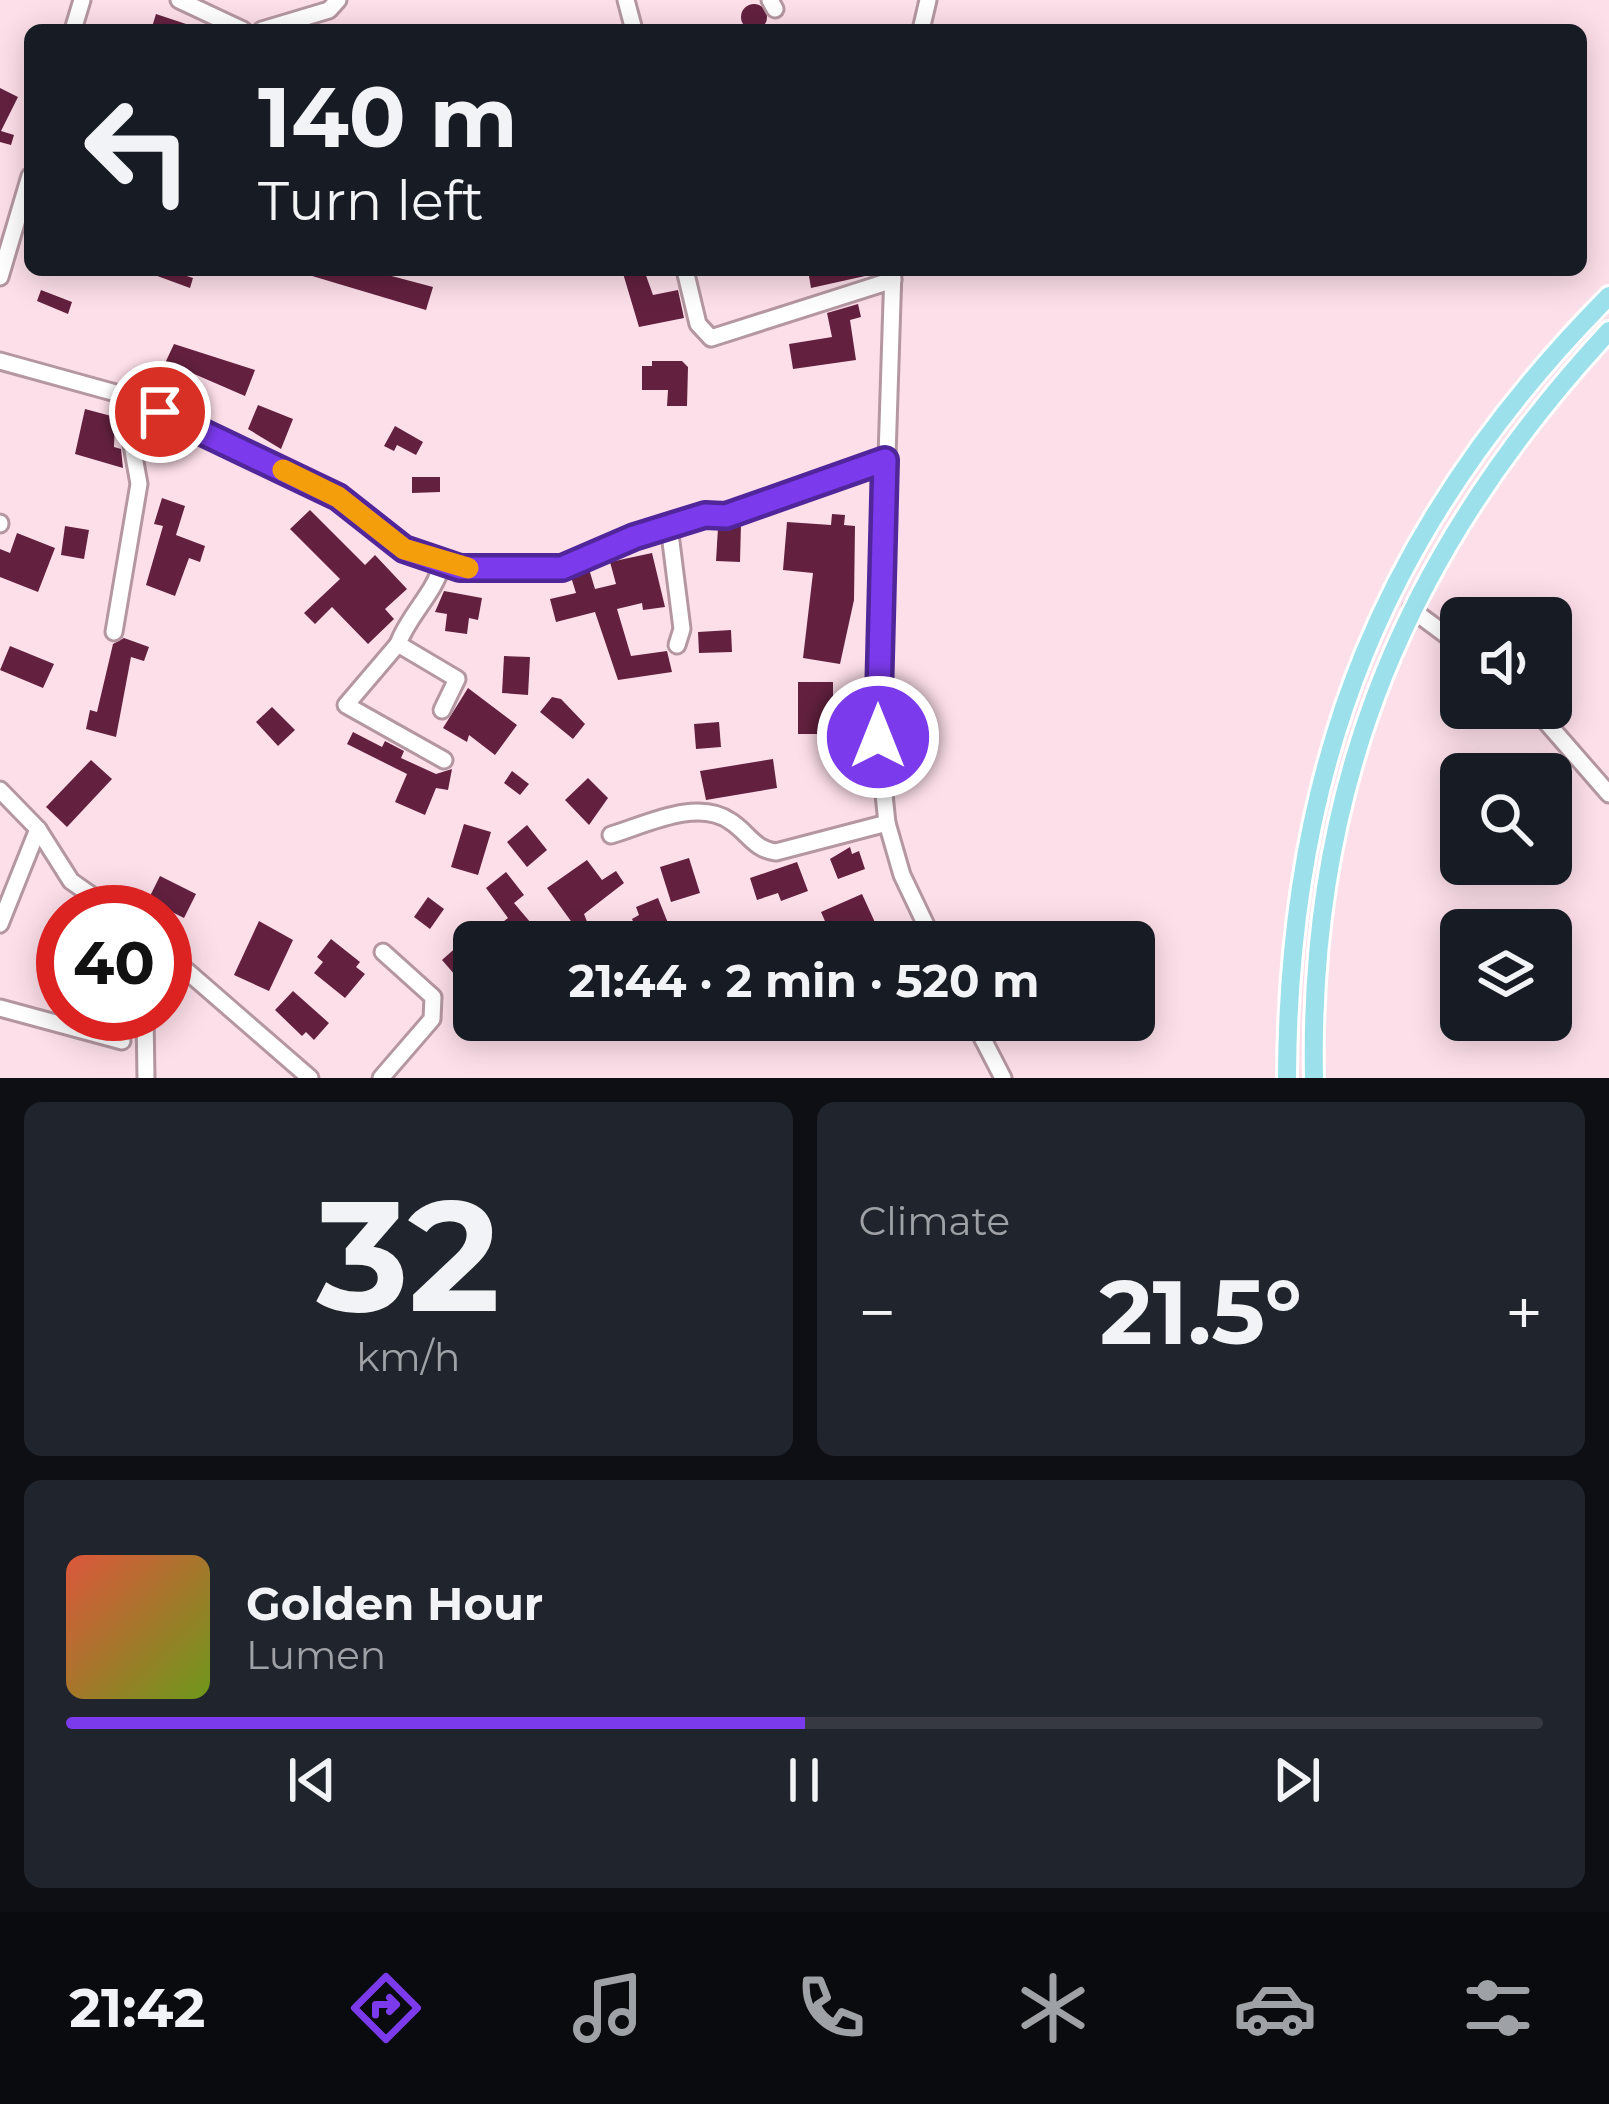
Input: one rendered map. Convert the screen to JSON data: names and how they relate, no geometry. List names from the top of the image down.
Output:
{
  "page": {
    "turn": ["140 m", "Turn left"],
    "limit": "40",
    "trip": "21:44 · 2 min · 520 m",
    "tile": [
      ["32", "km/h"],
      "Climate"
    ],
    "heat": ["−", "21.5°", "+"],
    "song": ["Golden Hour", "Lumen"],
    "tabs": "21:42"
  }
}
